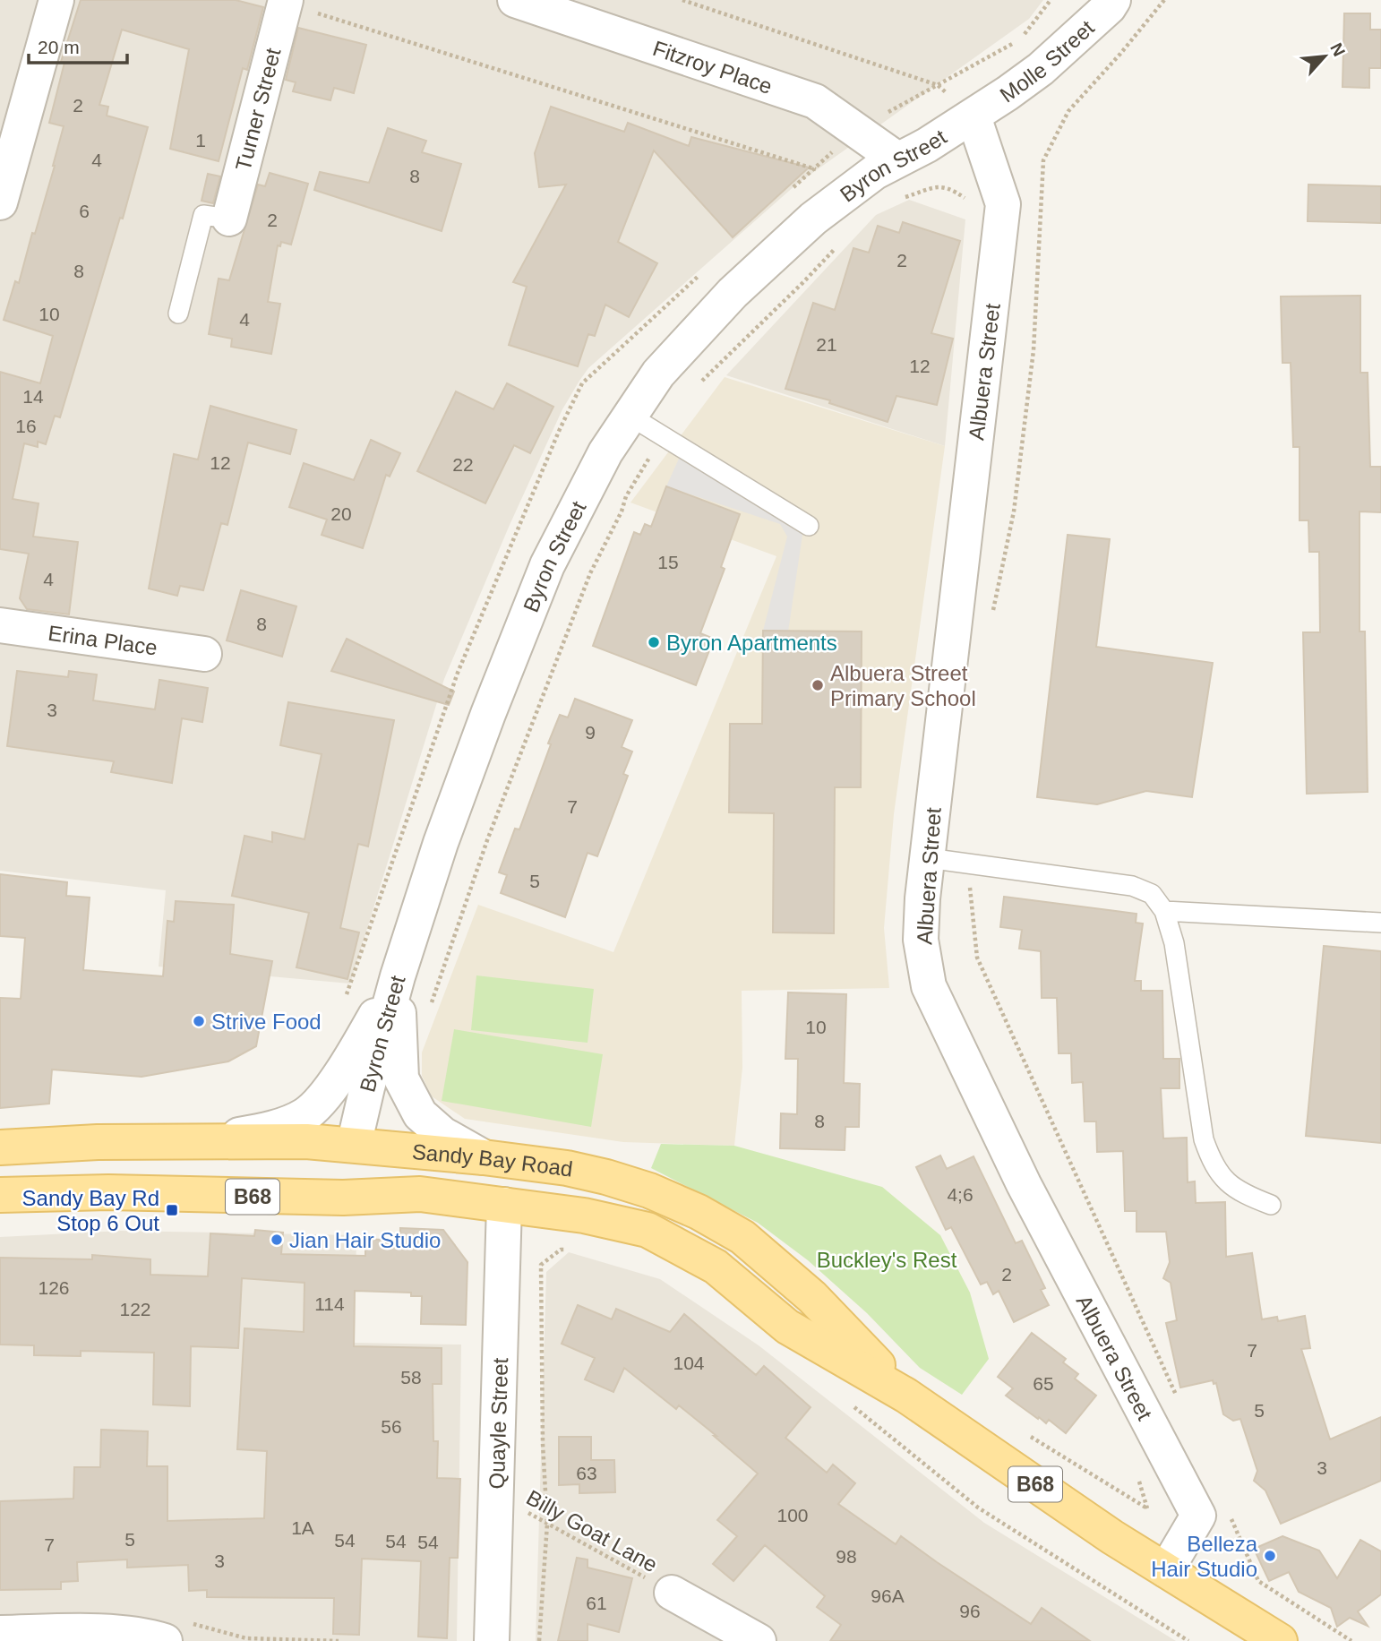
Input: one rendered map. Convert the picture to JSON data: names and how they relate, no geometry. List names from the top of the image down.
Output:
{
  "streets": {
    "main road": ["Sandy Bay Road", "B68"],
    "street": [
      "Molle Street",
      "Fitzroy Place",
      "Turner Street",
      "Byron Street",
      "Albuera Street",
      "Erina Place",
      "Quayle Street"
    ],
    "path": ["Billy Goat Lane"]
  },
  "crossings": [
    ["Molle Street", "Byron Street"],
    ["Molle Street", "Albuera Street"],
    ["Fitzroy Place", "Byron Street"],
    ["Byron Street", "Albuera Street"],
    ["Byron Street", "Sandy Bay Road"],
    ["Sandy Bay Road", "Quayle Street"],
    ["Quayle Street", "Billy Goat Lane"]
  ],
  "parks": ["Buckley's Rest"],
  "places": {
    "other": [
      "Byron Apartments",
      "Albuera Street Primary School",
      "Strive Food",
      "Jian Hair Studio",
      "Belleza Hair Studio"
    ],
    "transit": ["Sandy Bay Rd Stop 6 Out"]
  },
  "house_numbers": [
    "2",
    "1",
    "4",
    "8",
    "6",
    "2",
    "2",
    "8",
    "10",
    "4",
    "21",
    "12",
    "14",
    "16",
    "12",
    "22",
    "20",
    "15",
    "4",
    "8",
    "3",
    "9",
    "7",
    "5",
    "10",
    "8",
    "4;6",
    "2",
    "126",
    "114",
    "122",
    "7",
    "104",
    "58",
    "65",
    "5",
    "56",
    "3",
    "63",
    "100",
    "1A",
    "5",
    "54",
    "54",
    "54",
    "7",
    "98",
    "3",
    "96A",
    "61",
    "96"
  ],
  "scale_bar": "20 m",
  "north": "top right"
}
